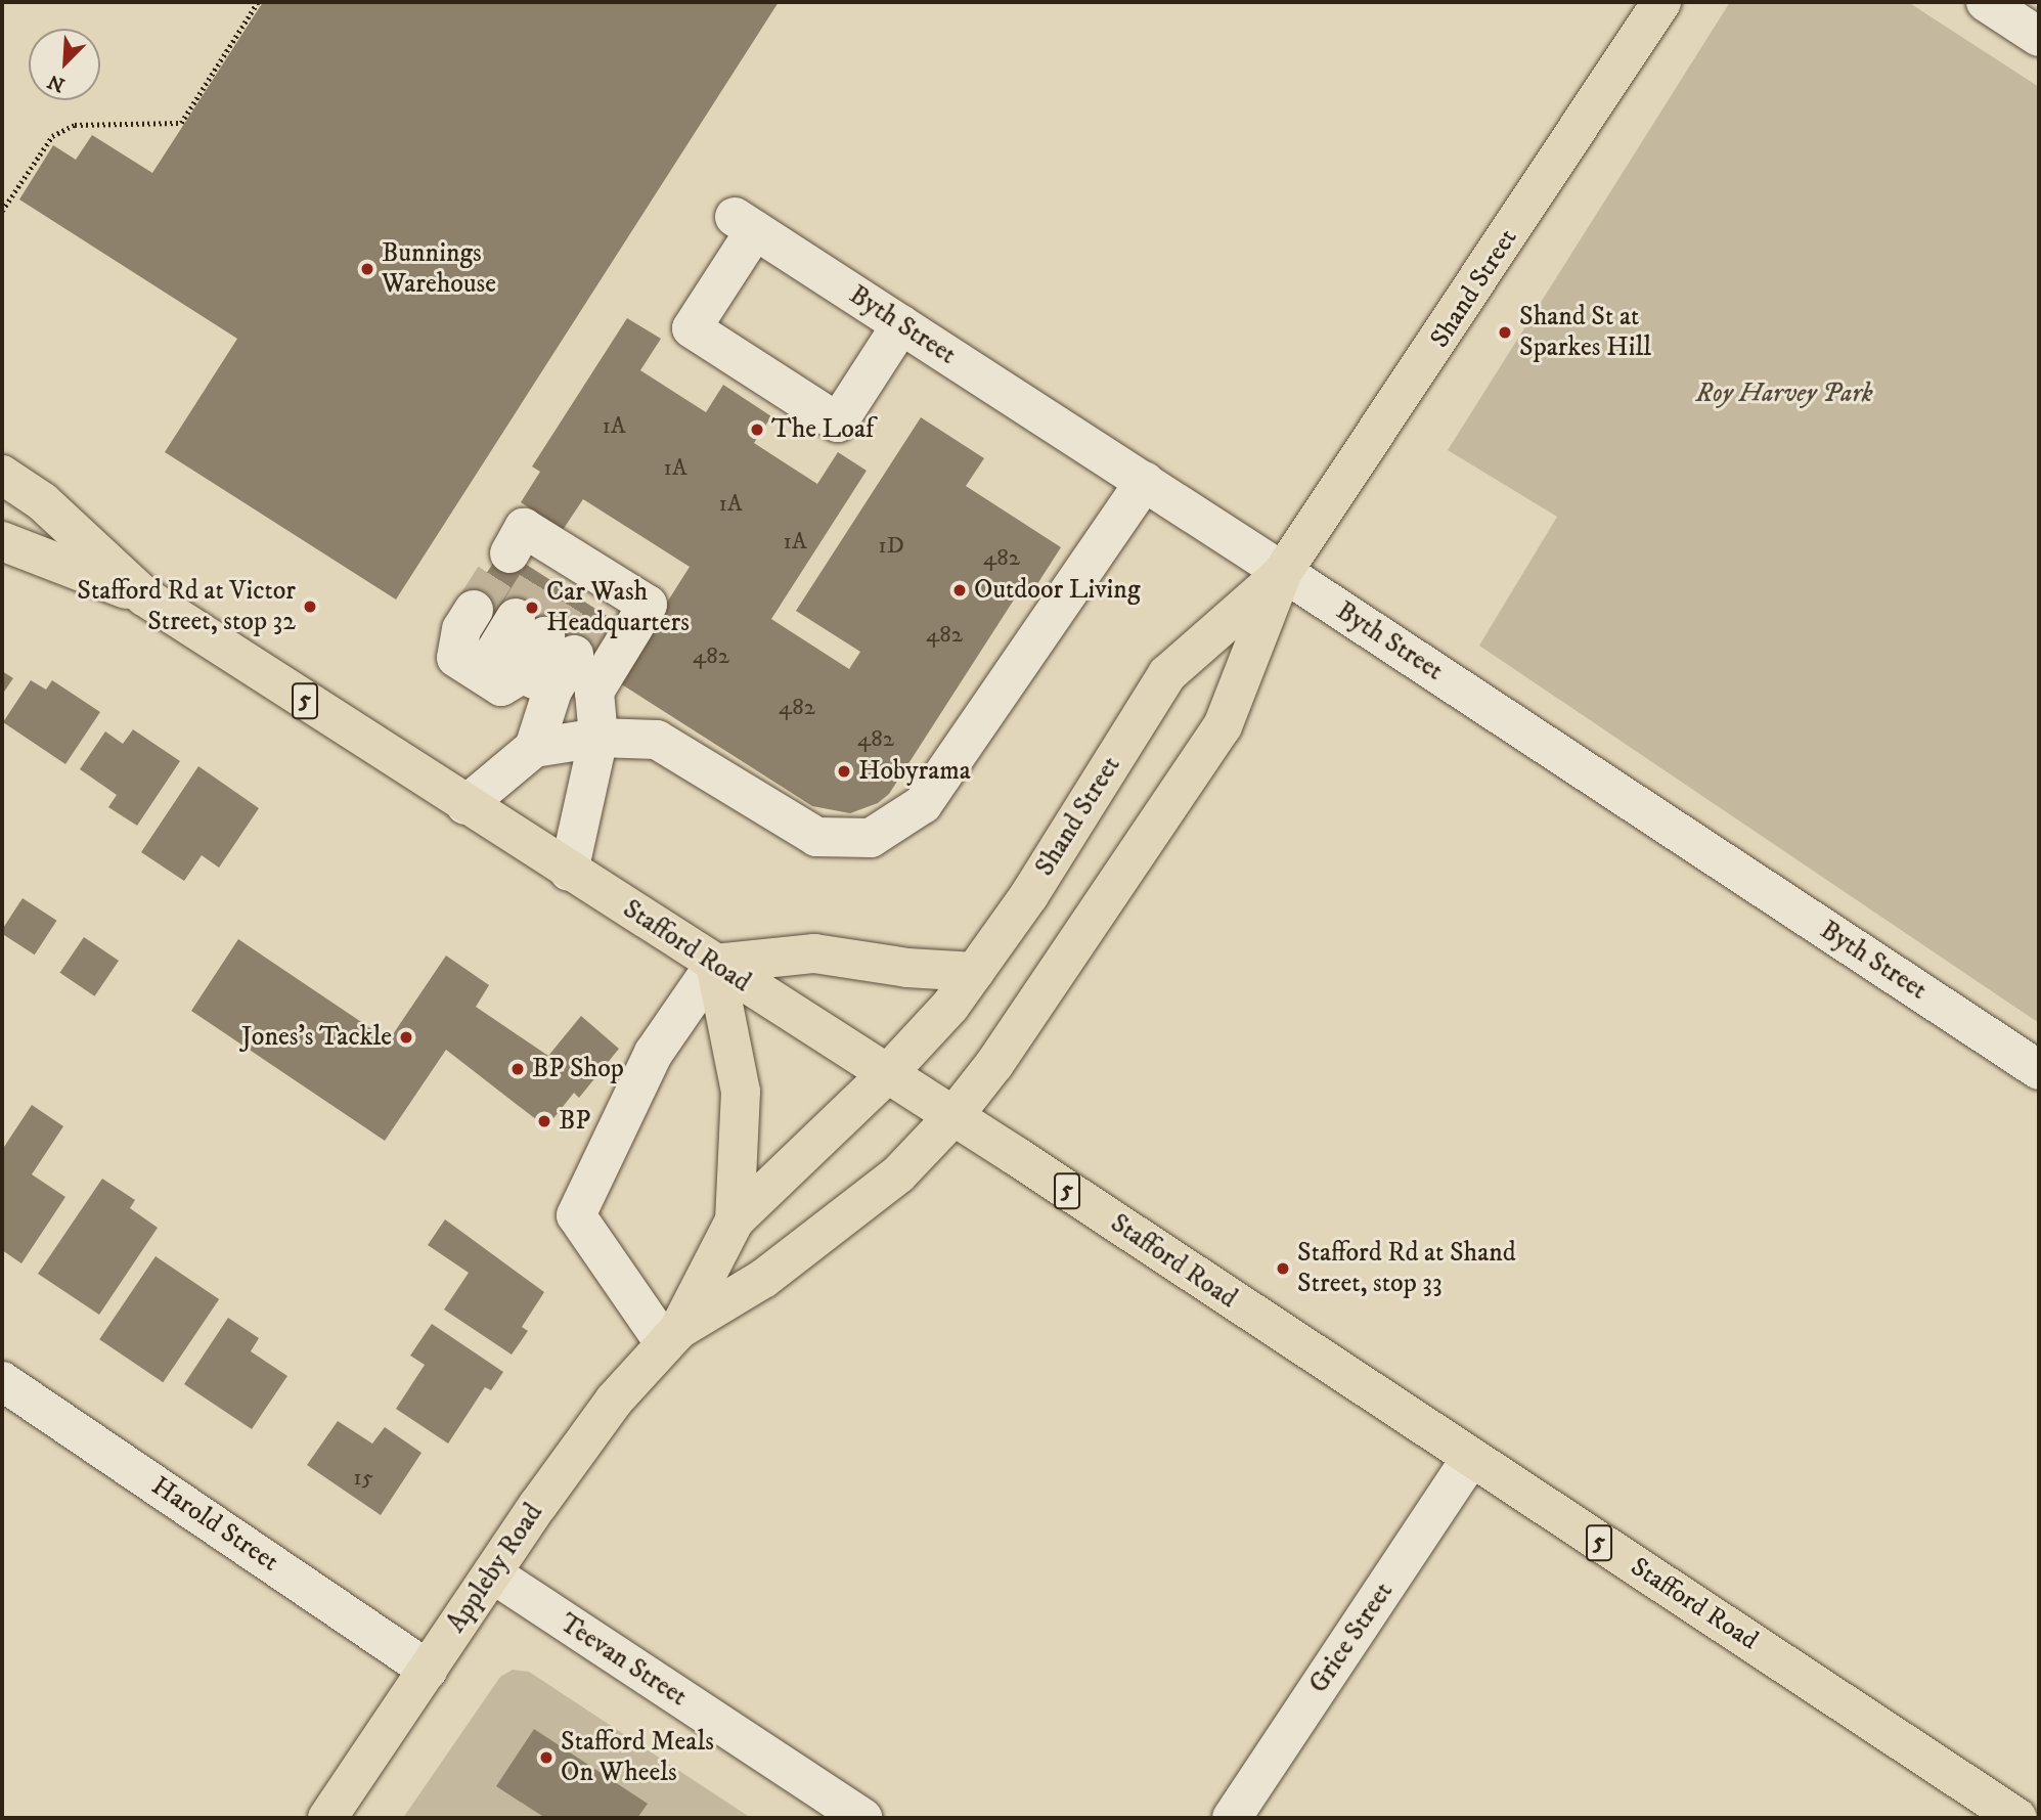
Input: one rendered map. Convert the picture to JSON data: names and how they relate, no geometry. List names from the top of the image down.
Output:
{
  "streets": {
    "main road": [
      "Shand Street",
      "5",
      "Stafford Road",
      "Appleby Road"
    ],
    "street": [
      "Byth Street",
      "Harold Street",
      "Grice Street",
      "Teevan Street"
    ]
  },
  "crossings": [
    ["Shand Street", "Byth Street"],
    ["Shand Street", "Stafford Road"],
    ["Shand Street", "Appleby Road"],
    ["Stafford Road", "Appleby Road"],
    ["Stafford Road", "Grice Street"],
    ["Harold Street", "Appleby Road"],
    ["Appleby Road", "Teevan Street"]
  ],
  "parks": ["Roy Harvey Park"],
  "places": [
    "Bunnings Warehouse",
    "Shand St at Sparkes Hill",
    "The Loaf",
    "Outdoor Living",
    "Stafford Rd at Victor Street, stop 32",
    "Car Wash Headquarters",
    "Hobyrama",
    "Jones's Tackle",
    "BP Shop",
    "BP",
    "Stafford Rd at Shand Street, stop 33",
    "Stafford Meals On Wheels"
  ],
  "house_numbers": [
    "1A",
    "1A",
    "1A",
    "1A",
    "1D",
    "482",
    "482",
    "482",
    "482",
    "482",
    "15"
  ],
  "north": "bottom left"
}
